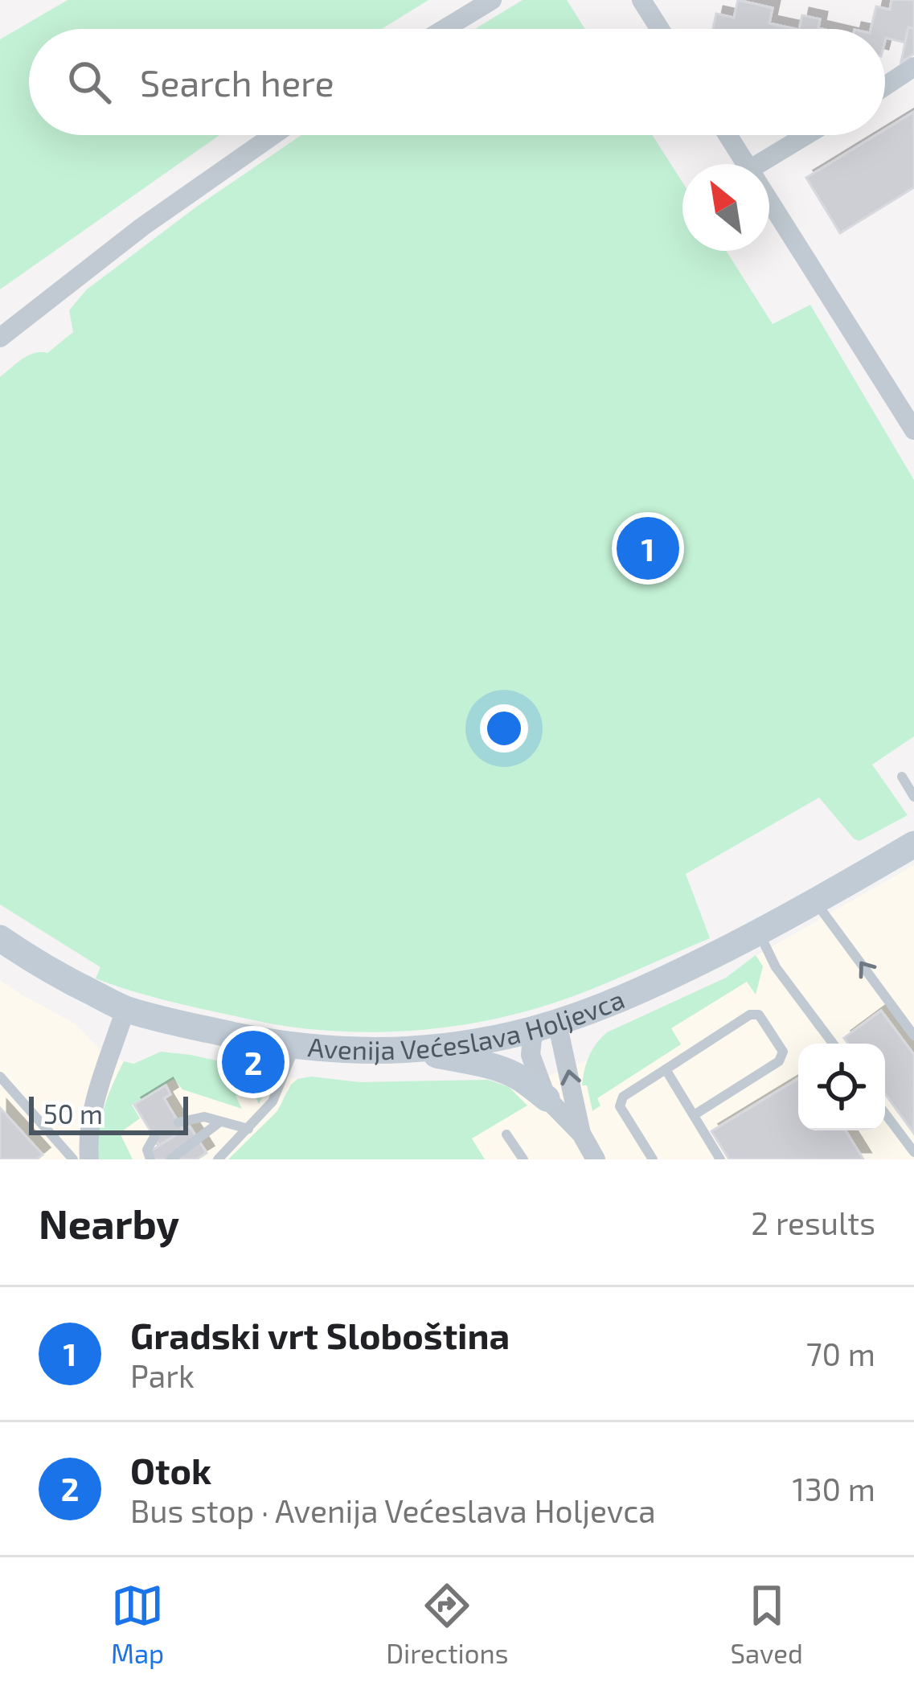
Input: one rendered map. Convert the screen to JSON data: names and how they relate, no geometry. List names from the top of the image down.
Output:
{
  "streets": {
    "street": ["Avenija Većeslava Holjevca"]
  },
  "scale_bar": "50 m",
  "north": "top left",
  "page": {
    "search": "Search here",
    "pins": ["1", "2"],
    "scale": "50 m",
    "heading": ["Nearby", "2 results"],
    "list": [
      {
        "mark": "1",
        "name": "Gradski vrt Sloboština",
        "note": "Park",
        "value": "70 m"
      },
      {
        "mark": "2",
        "name": "Otok",
        "note": "Bus stop · Avenija Većeslava Holjevca",
        "value": "130 m"
      }
    ],
    "nav": ["Map", "Directions", "Saved"]
  }
}
